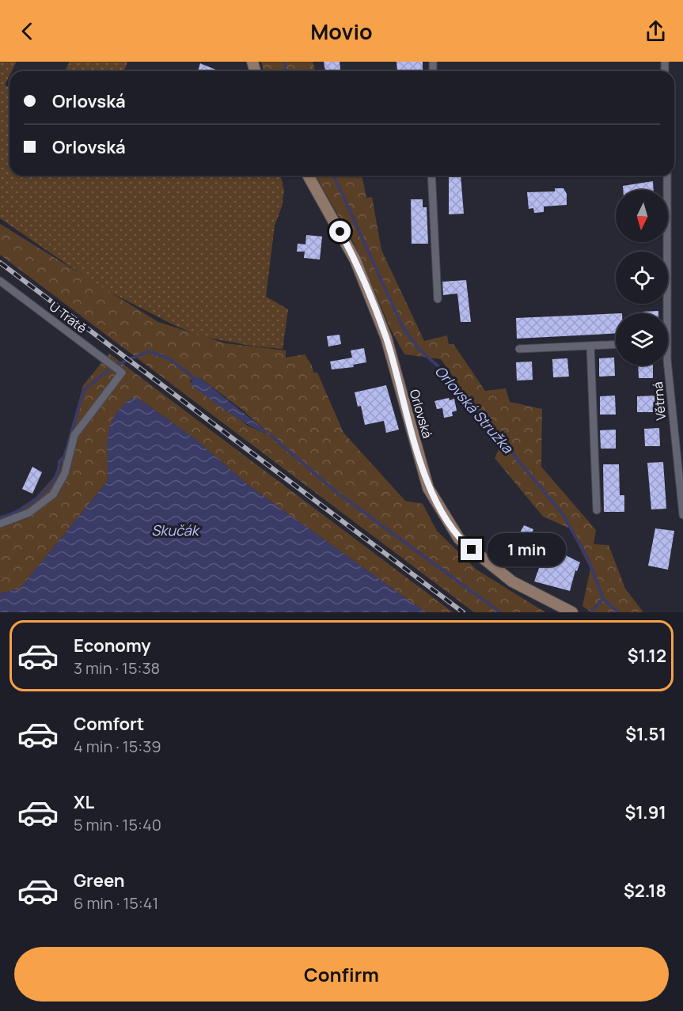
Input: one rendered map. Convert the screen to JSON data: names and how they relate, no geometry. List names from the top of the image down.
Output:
{
  "streets": {
    "main road": ["Orlovská"],
    "street": ["U Tratě", "Větrná"]
  },
  "water": ["Orlovská Stružka", "Skučák"],
  "north": "bottom",
  "page": {
    "header": "Movio",
    "banner": ["Orlovská", "Orlovská"],
    "bubble": "1 min",
    "list": [
      {
        "name": "Economy",
        "note": "3 min · 15:38",
        "value": "$1.12"
      },
      {
        "name": "Comfort",
        "note": "4 min · 15:39",
        "value": "$1.51"
      },
      {
        "name": "XL",
        "note": "5 min · 15:40",
        "value": "$1.91"
      },
      {
        "name": "Green",
        "note": "6 min · 15:41",
        "value": "$2.18"
      }
    ],
    "buttons": "Confirm"
  }
}
